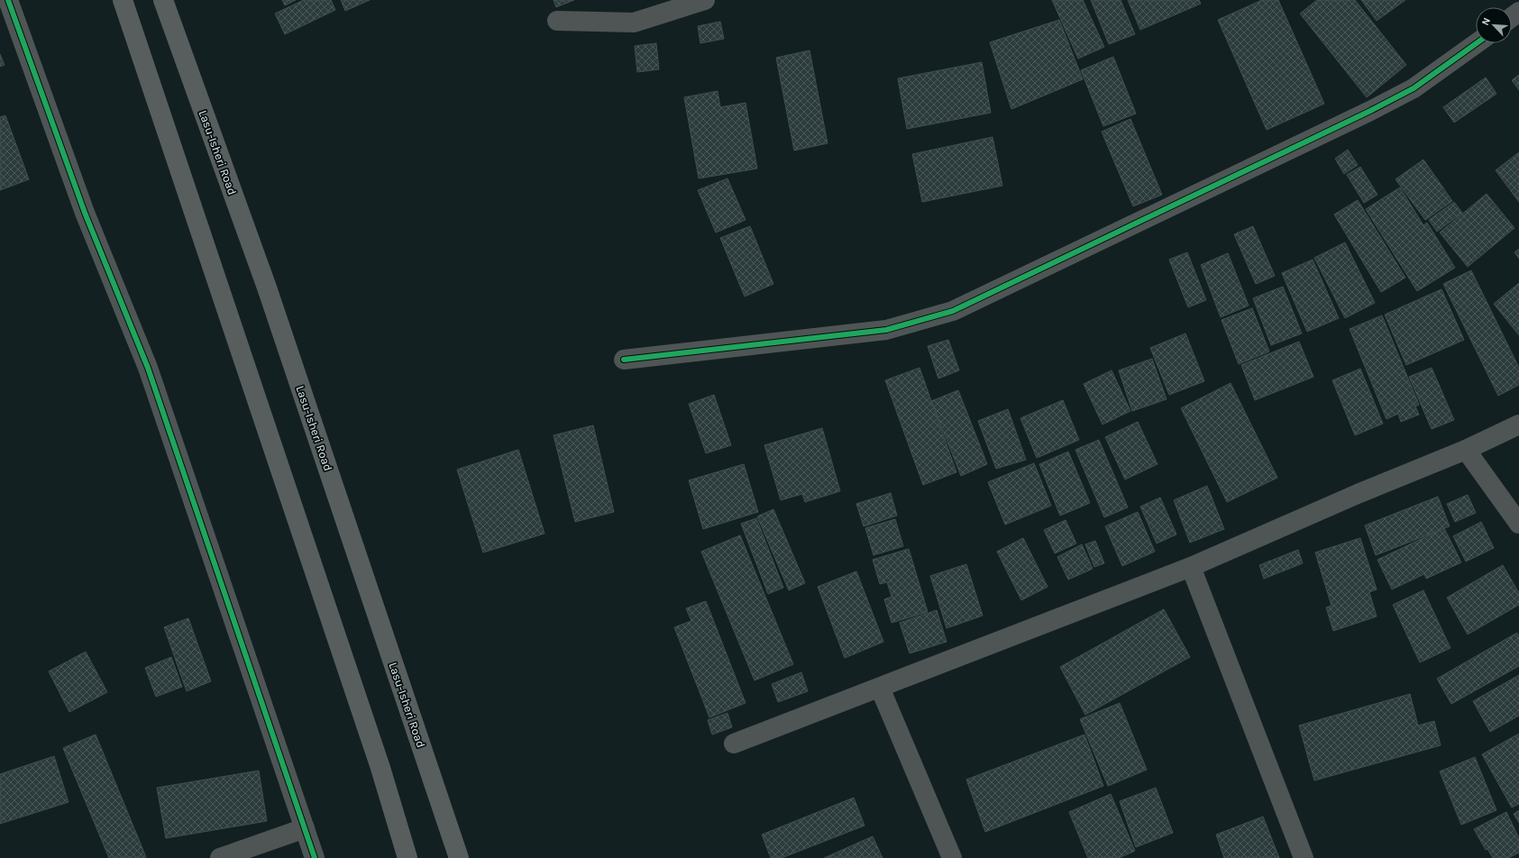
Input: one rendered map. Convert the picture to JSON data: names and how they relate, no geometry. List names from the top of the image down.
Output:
{
  "streets": {
    "main road": ["Lasu-Isheri Road"]
  },
  "north": "top left"
}
